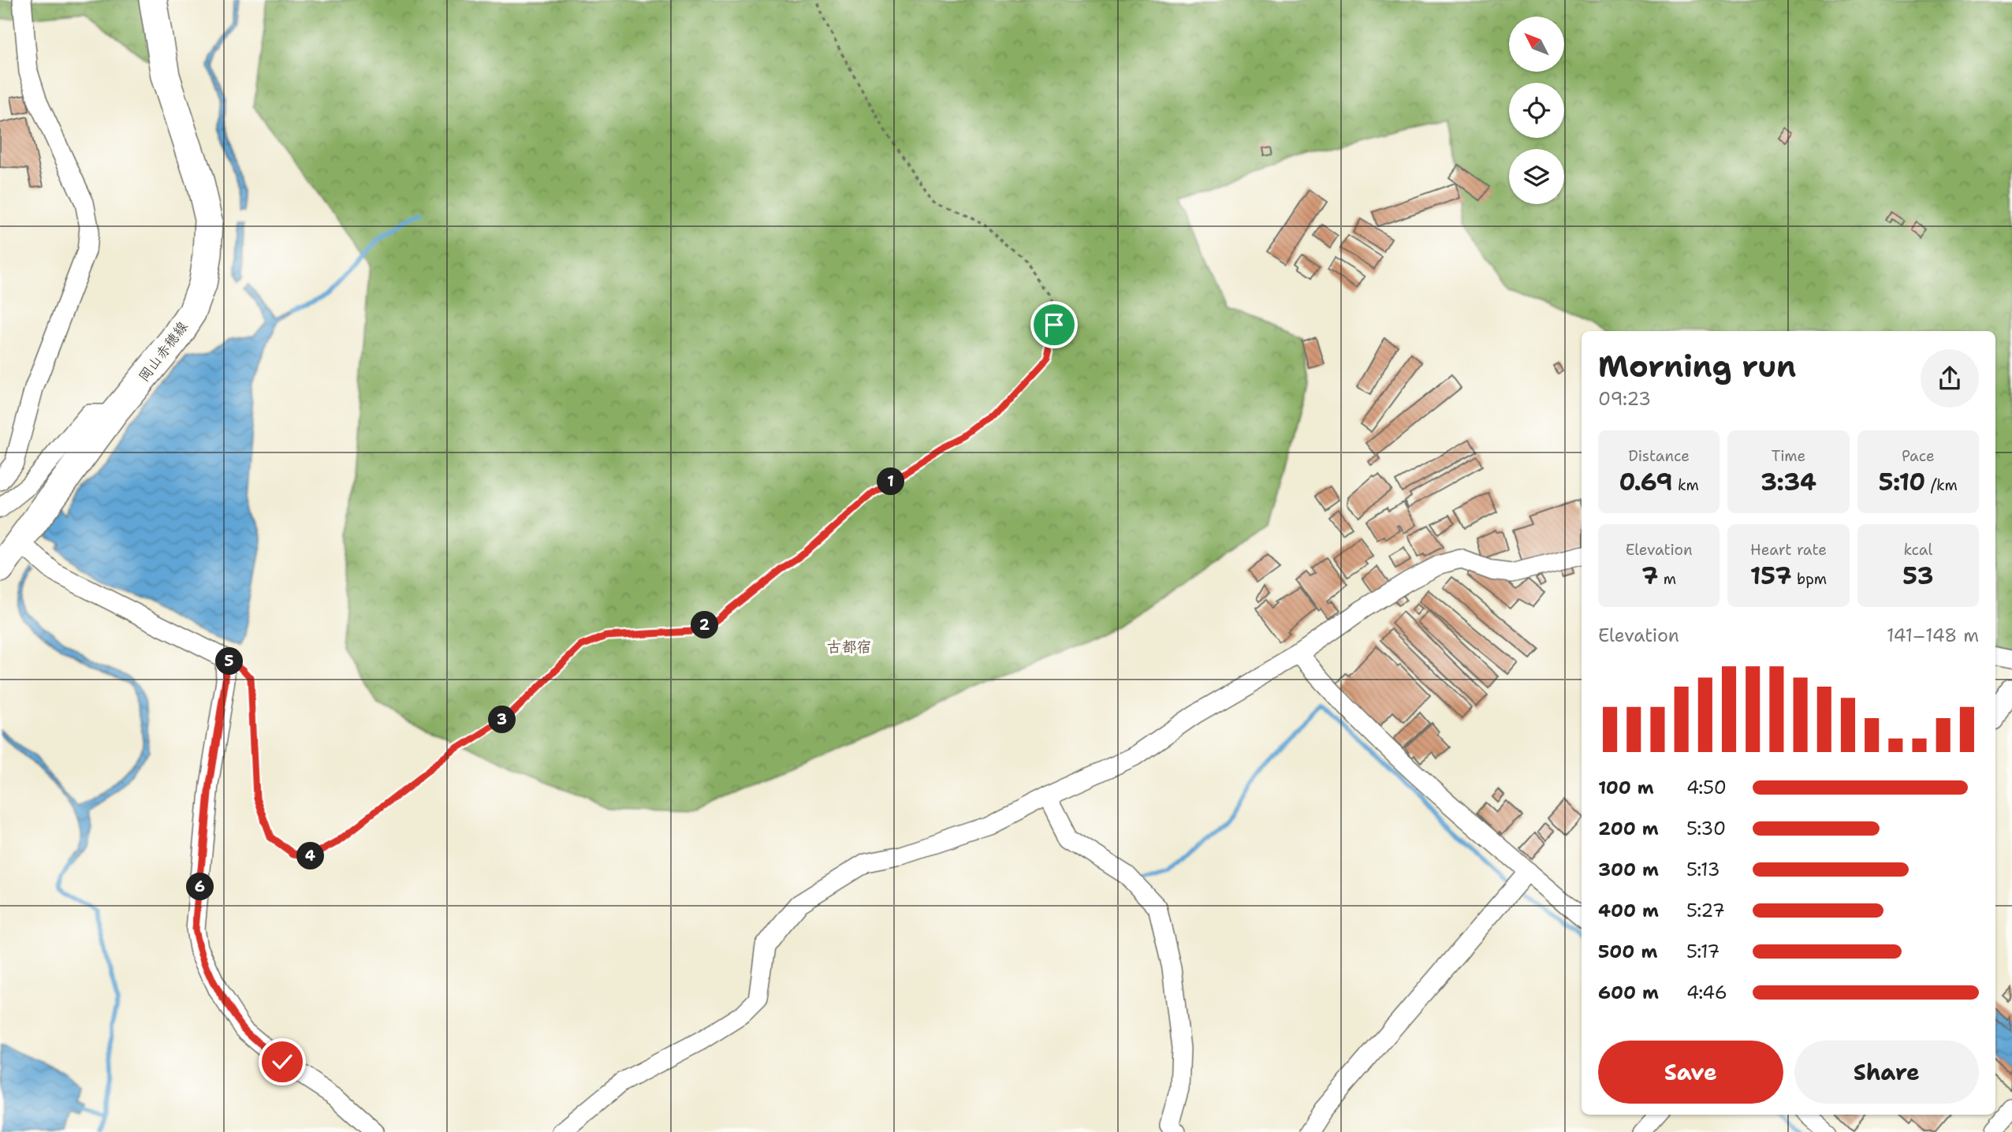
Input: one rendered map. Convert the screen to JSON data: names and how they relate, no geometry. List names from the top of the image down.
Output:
{
  "streets": {
    "main road": ["岡山赤穂線"]
  },
  "districts": ["古都宿"],
  "north": "top left",
  "page": {
    "heading": ["Morning run", "09:23"],
    "stats": [
      ["Distance", "0.69 km"],
      ["Time", "3:34"],
      ["Pace", "5:10 /km"],
      ["Elevation", "7 m"],
      ["Heart rate", "157 bpm"],
      ["kcal", "53"]
    ],
    "pins": [
      "1",
      "2",
      "5",
      "3",
      "4",
      "6"
    ],
    "chart": ["Elevation", "141–148 m"],
    "list": [
      {
        "name": "100 m",
        "note": "4:50"
      },
      {
        "name": "200 m",
        "note": "5:30"
      },
      {
        "name": "300 m",
        "note": "5:13"
      },
      {
        "name": "400 m",
        "note": "5:27"
      },
      {
        "name": "500 m",
        "note": "5:17"
      },
      {
        "name": "600 m",
        "note": "4:46"
      }
    ],
    "buttons": ["Save", "Share"]
  }
}
